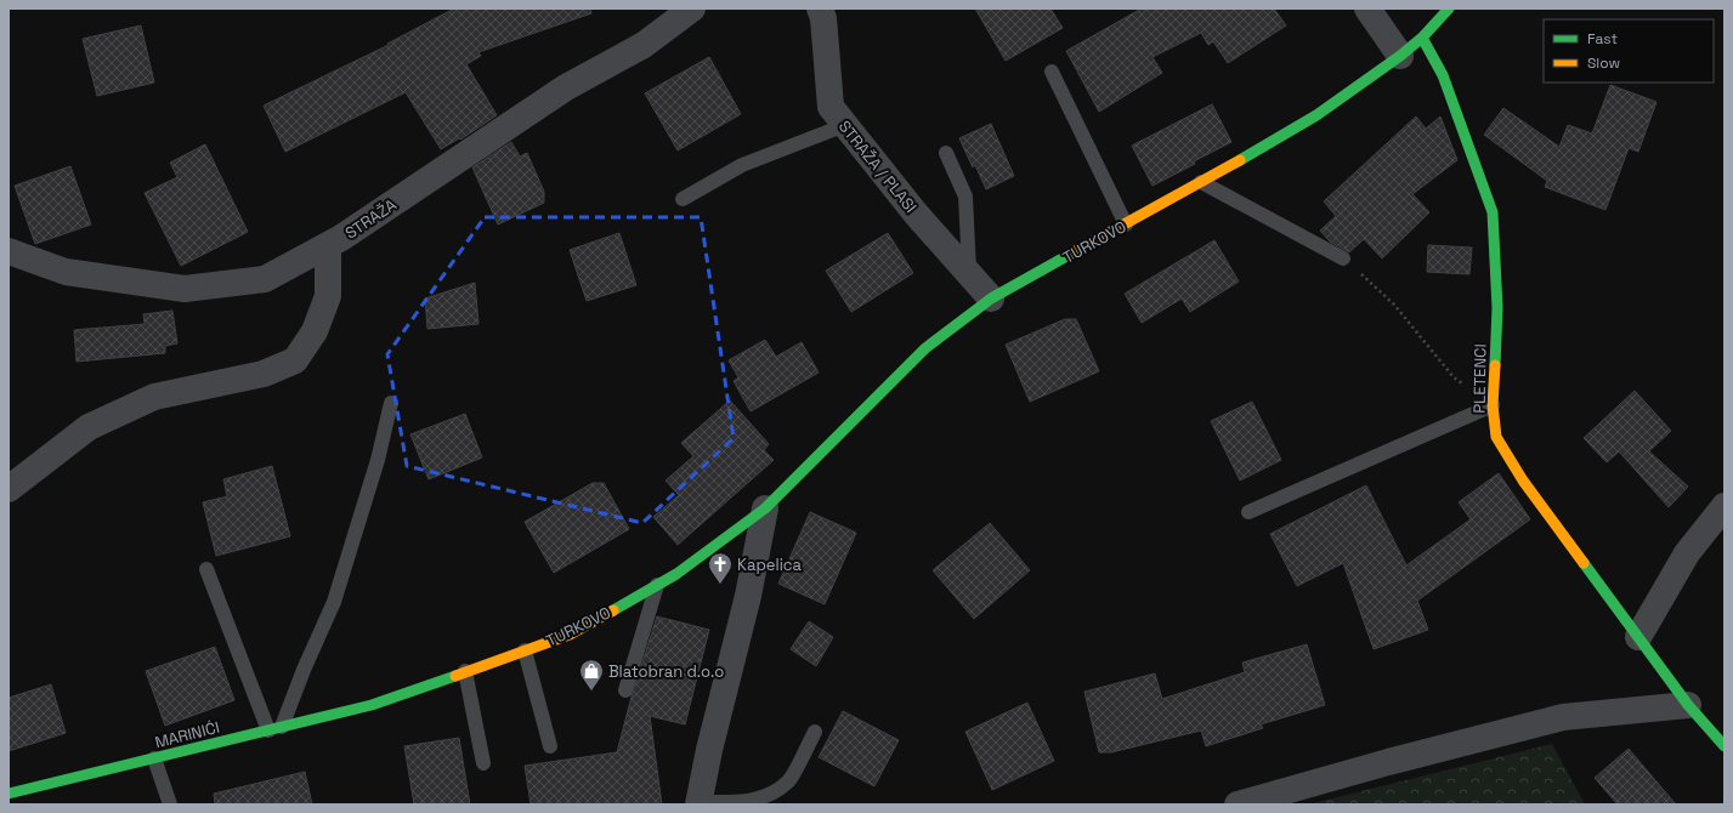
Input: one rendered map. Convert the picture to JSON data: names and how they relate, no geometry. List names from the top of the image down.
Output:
{
  "streets": {
    "main road": ["TURKOVO", "PLETENCI", "MARINIĆI"],
    "street": ["STRAŽA / PLASI", "STRAŽA"]
  },
  "crossings": [
    ["STRAŽA / PLASI", "TURKOVO"],
    ["TURKOVO", "PLETENCI"],
    ["TURKOVO", "MARINIĆI"]
  ],
  "places": {
    "church": ["Kapelica"],
    "shop": ["Blatobran d.o.o"]
  },
  "legend": ["Fast", "Slow"]
}
